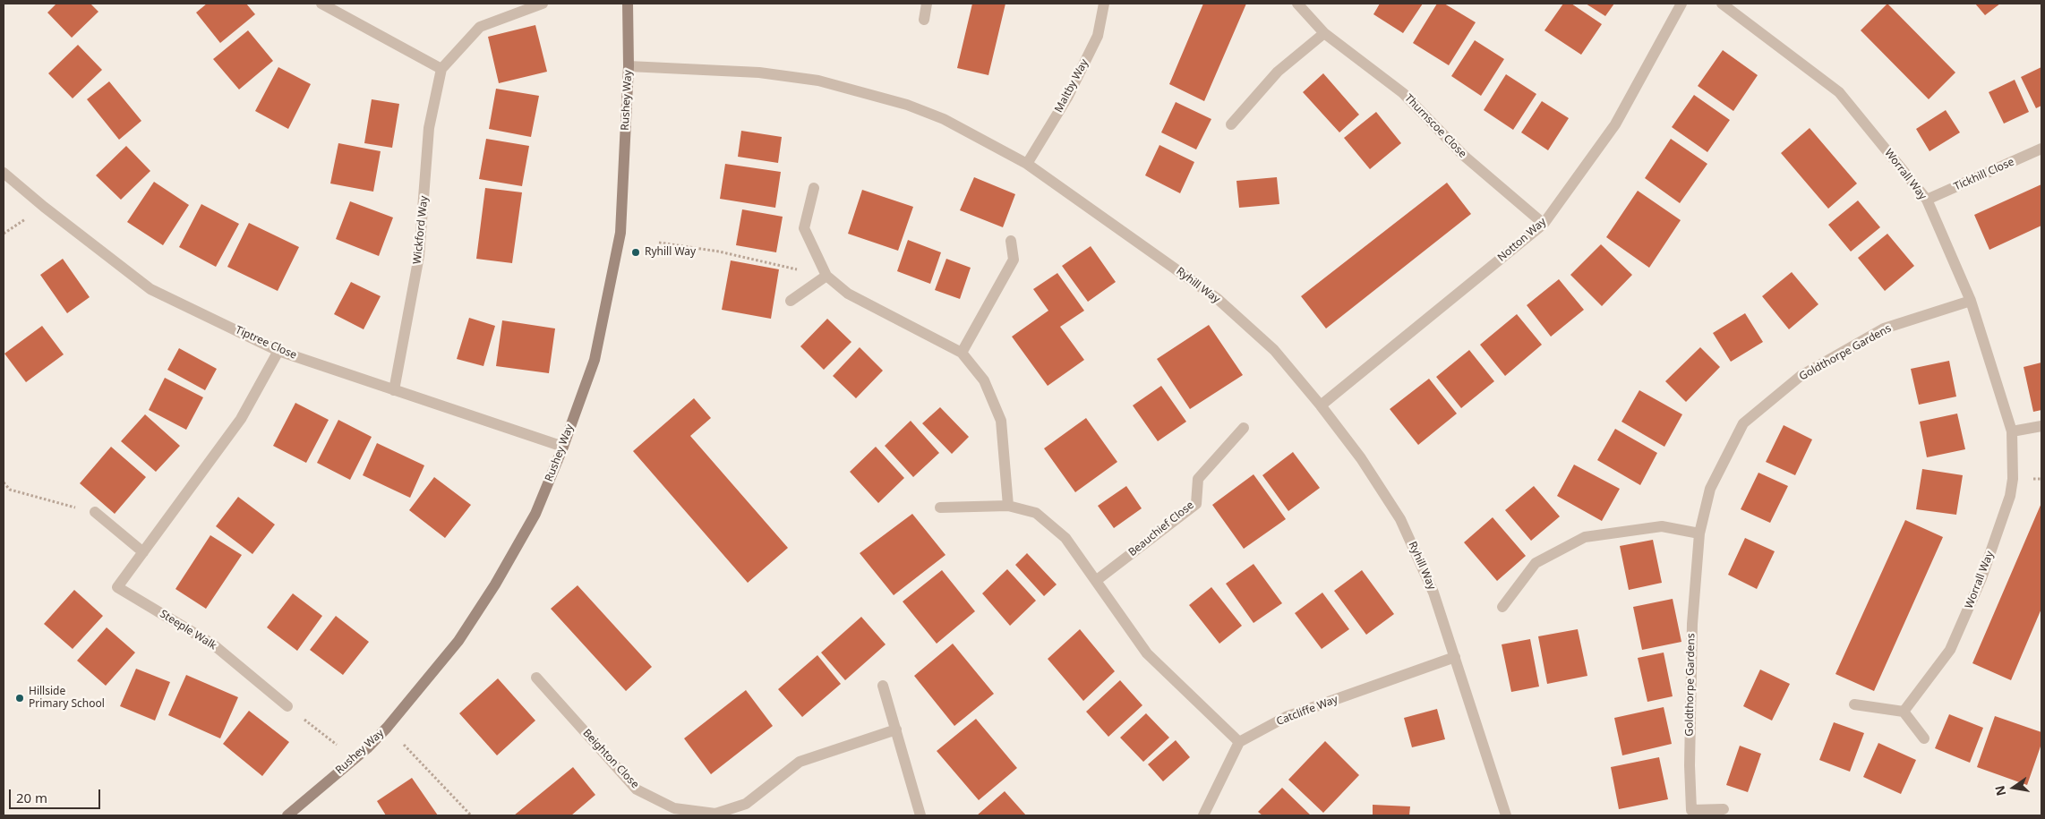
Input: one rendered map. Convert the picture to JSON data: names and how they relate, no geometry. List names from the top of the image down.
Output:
{
  "streets": {
    "street": [
      "Maltby Way",
      "Rushey Way",
      "Thurnscoe Close",
      "Worrall Way",
      "Tickhill Close",
      "Wickford Way",
      "Notton Way",
      "Ryhill Way",
      "Tiptree Close",
      "Goldthorpe Gardens",
      "Beauchief Close",
      "Steeple Walk",
      "Catcliffe Way",
      "Beighton Close"
    ]
  },
  "crossings": [
    ["Maltby Way", "Ryhill Way"],
    ["Rushey Way", "Ryhill Way"],
    ["Rushey Way", "Tiptree Close"],
    ["Thurnscoe Close", "Notton Way"],
    ["Worrall Way", "Tickhill Close"],
    ["Worrall Way", "Goldthorpe Gardens"],
    ["Wickford Way", "Tiptree Close"],
    ["Notton Way", "Ryhill Way"],
    ["Ryhill Way", "Catcliffe Way"],
    ["Tiptree Close", "Steeple Walk"]
  ],
  "places": ["Ryhill Way", "Hillside Primary School"],
  "scale_bar": "20 m",
  "north": "left"
}
